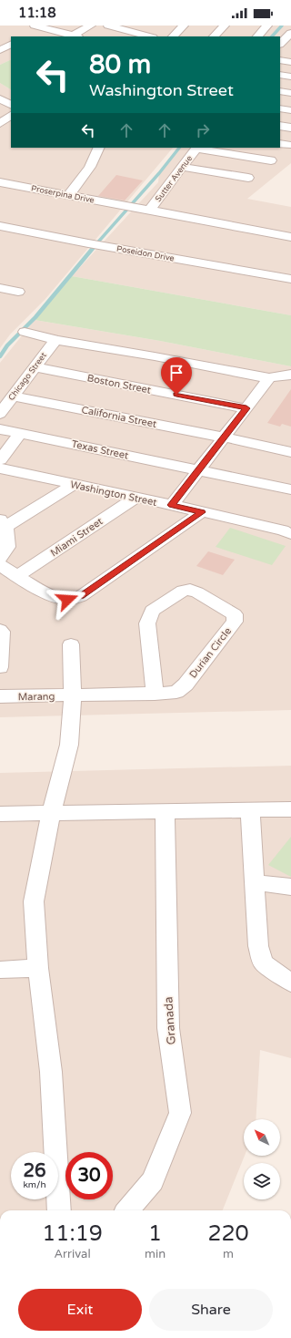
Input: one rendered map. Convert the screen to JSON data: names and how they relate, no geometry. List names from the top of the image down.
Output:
{
  "streets": {
    "street": [
      "Sutter Avenue",
      "Proserpina Drive",
      "Poseidon Drive",
      "Chicago Street",
      "Boston Street",
      "California Street",
      "Texas Street",
      "Washington Street",
      "Miami Street",
      "Durian Circle",
      "Marang",
      "Granada"
    ]
  },
  "crossings": [
    ["Sutter Avenue", "Proserpina Drive"],
    ["Chicago Street", "Boston Street"],
    ["Chicago Street", "California Street"],
    ["Washington Street", "Miami Street"],
    ["Durian Circle", "Marang"]
  ],
  "north": "top left",
  "page": {
    "status": "11:18",
    "turn": ["80 m", "Washington Street"],
    "speed": "26 km/h",
    "limit": "30",
    "eta": [
      "11:19",
      "Arrival",
      "1",
      "min",
      "220",
      "m"
    ],
    "buttons": ["Exit", "Share"]
  }
}
